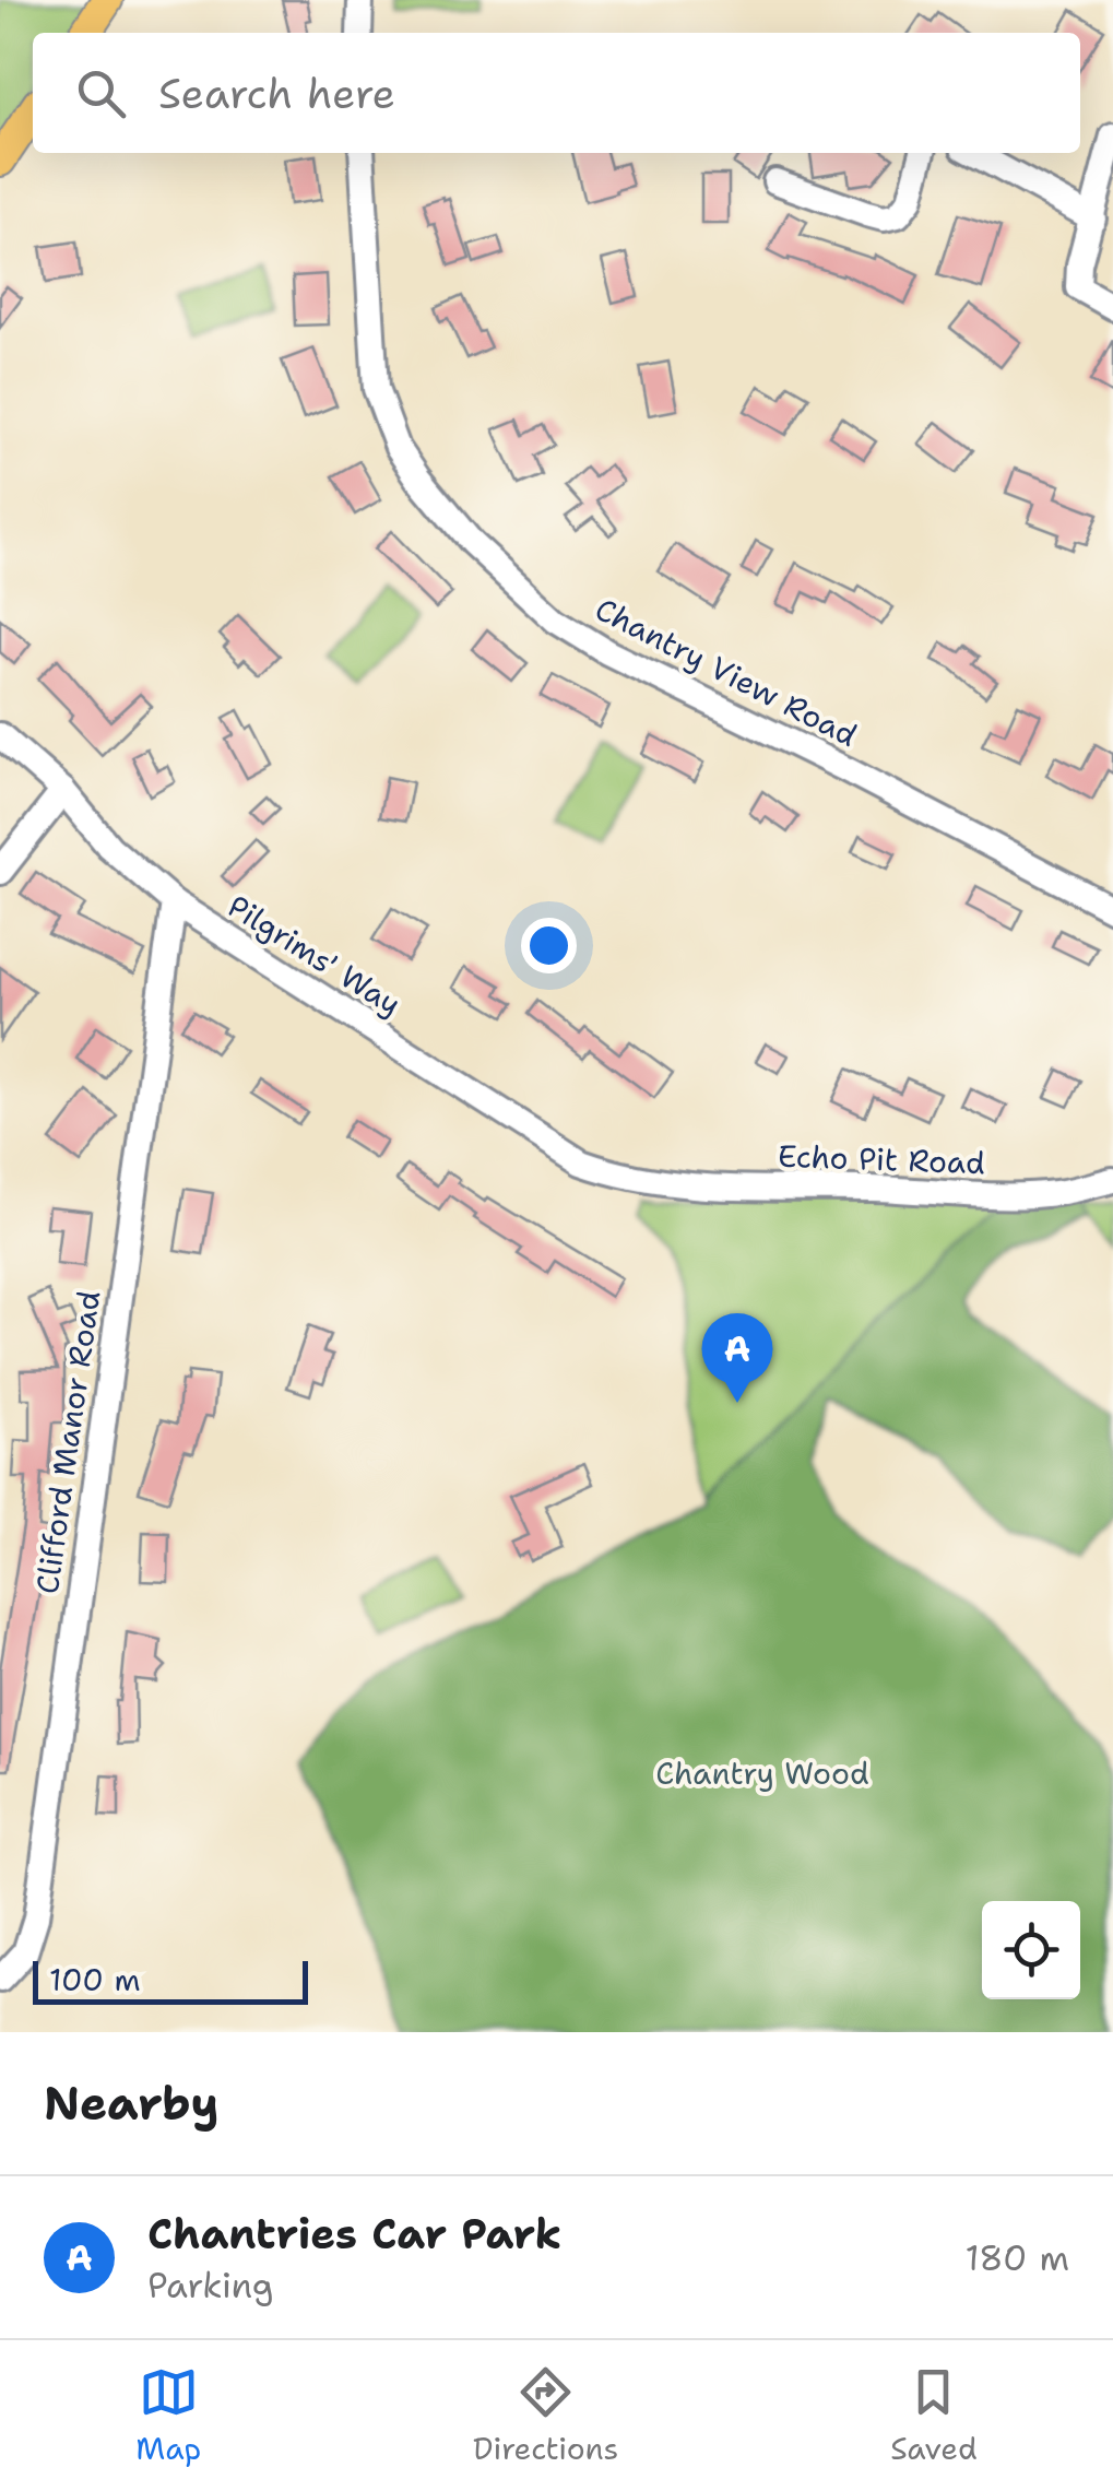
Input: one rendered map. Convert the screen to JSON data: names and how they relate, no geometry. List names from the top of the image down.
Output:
{
  "streets": {
    "street": [
      "Chantry View Road",
      "Pilgrims' Way",
      "Echo Pit Road",
      "Clifford Manor Road"
    ]
  },
  "crossings": [
    ["Pilgrims' Way", "Echo Pit Road"],
    ["Pilgrims' Way", "Clifford Manor Road"]
  ],
  "parks": ["Chantry Wood"],
  "scale_bar": "100 m",
  "page": {
    "search": "Search here",
    "pins": "A",
    "scale": "100 m",
    "heading": "Nearby",
    "list": [
      {
        "mark": "A",
        "name": "Chantries Car Park",
        "note": "Parking",
        "value": "180 m"
      }
    ],
    "nav": ["Map", "Directions", "Saved"]
  }
}
